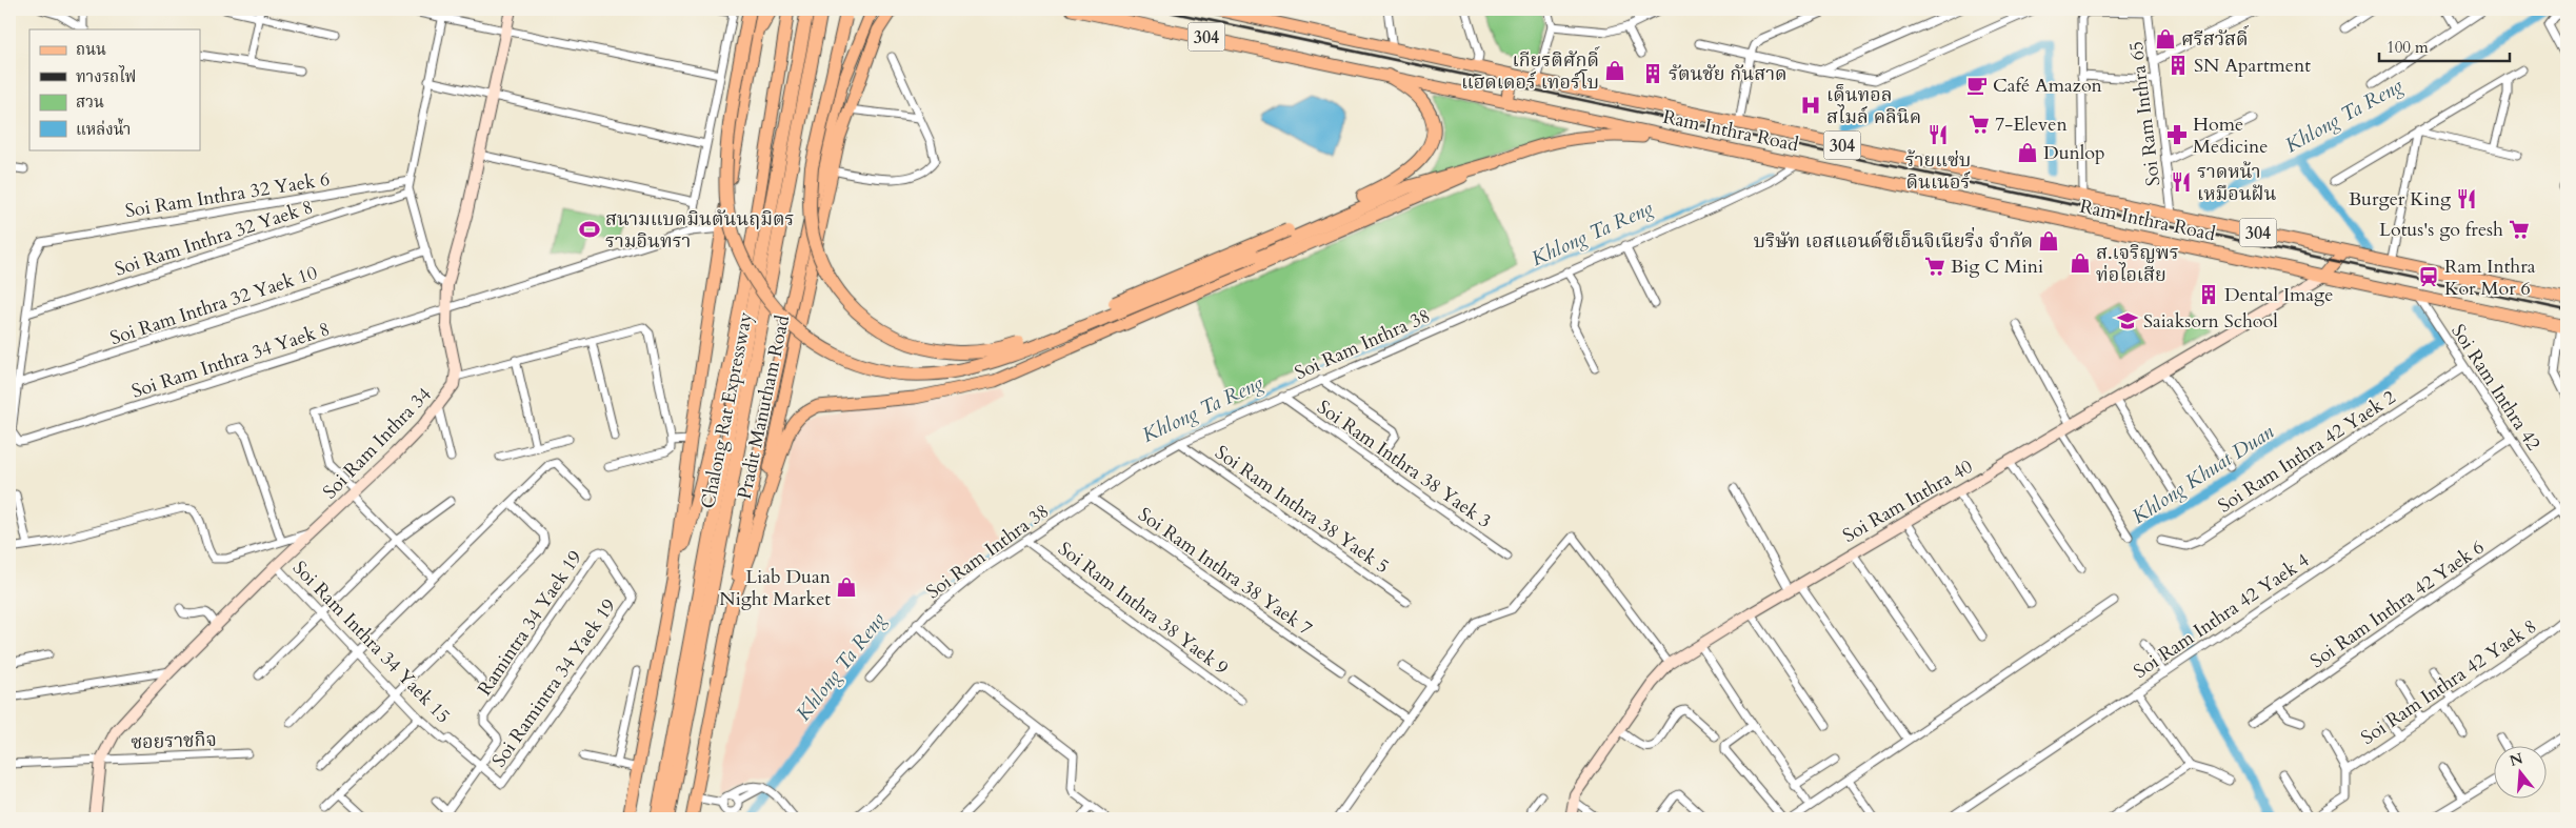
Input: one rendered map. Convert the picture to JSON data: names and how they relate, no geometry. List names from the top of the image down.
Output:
{
  "streets": {
    "highway": ["Chalong Rat Expressway"],
    "main road": ["304", "Ram Inthra Road", "Pradit Manutham Road"],
    "street": [
      "Soi Ram Inthra 65",
      "Soi Ram Inthra 32 Yaek 6",
      "Soi Ram Inthra 32 Yaek 8",
      "Soi Ram Inthra 32 Yaek 10",
      "Soi Ram Inthra 38",
      "Soi Ram Inthra 34 Yaek 8",
      "Soi Ram Inthra 42",
      "Soi Ram Inthra 34",
      "Soi Ram Inthra 42 Yaek 2",
      "Soi Ram Inthra 38 Yaek 3",
      "Soi Ram Inthra 40",
      "Soi Ram Inthra 38 Yaek 5",
      "Soi Ram Inthra 38 Yaek 7",
      "Soi Ram Inthra 42 Yaek 6",
      "Soi Ram Inthra 38 Yaek 9",
      "Soi Ram Inthra 42 Yaek 4",
      "Ramintra 34 Yaek 19",
      "Soi Ram Inthra 34 Yaek 15",
      "Soi Ram Inthra 42 Yaek 8",
      "Soi Ramintra 34 Yaek 19",
      "ซอยราชกิจ"
    ]
  },
  "crossings": [
    ["Soi Ram Inthra 65", "Ram Inthra Road"],
    ["Ram Inthra Road", "Soi Ram Inthra 38"],
    ["Ram Inthra Road", "Soi Ram Inthra 42"],
    ["Ram Inthra Road", "Soi Ram Inthra 40"],
    ["Soi Ram Inthra 32 Yaek 6", "Soi Ram Inthra 32 Yaek 8"],
    ["Soi Ram Inthra 32 Yaek 10", "Soi Ram Inthra 34 Yaek 8"],
    ["Soi Ram Inthra 38", "Soi Ram Inthra 38 Yaek 3"],
    ["Soi Ram Inthra 38", "Soi Ram Inthra 38 Yaek 5"],
    ["Soi Ram Inthra 38", "Soi Ram Inthra 38 Yaek 7"],
    ["Soi Ram Inthra 38", "Soi Ram Inthra 38 Yaek 9"],
    ["Soi Ram Inthra 42", "Soi Ram Inthra 42 Yaek 2"],
    ["Soi Ram Inthra 42", "Soi Ram Inthra 42 Yaek 6"],
    ["Soi Ram Inthra 42", "Soi Ram Inthra 42 Yaek 4"],
    ["Soi Ram Inthra 34", "Soi Ram Inthra 34 Yaek 15"],
    ["Soi Ram Inthra 34", "ซอยราชกิจ"],
    ["Ramintra 34 Yaek 19", "Soi Ram Inthra 34 Yaek 15"],
    ["Ramintra 34 Yaek 19", "Soi Ramintra 34 Yaek 19"],
    ["Soi Ram Inthra 34 Yaek 15", "Soi Ramintra 34 Yaek 19"]
  ],
  "water": ["Khlong Ta Reng", "Khlong Khuat Duan"],
  "places": {
    "shop": [
      "ศรีสวัสดิ์",
      "เกียรติศักดิ์ แฮดเดอร์ เทอร์โบ",
      "Dunlop",
      "บริษัท เอสแอนด์ซีเอ็นจิเนียริ่ง จำกัด",
      "ส.เจริญพร ท่อไอเสีย",
      "Liab Duan Night Market"
    ],
    "building": ["SN Apartment", "รัตนชัย กันสาด", "Dental Image"],
    "cafe": ["Café Amazon"],
    "hospital": ["เด็นทอล สไมล์ คลินิค"],
    "supermarket": ["7-Eleven", "Lotus's go fresh", "Big C Mini"],
    "restaurant": ["ร้ายแซ่บ ดินเนอร์", "ราดหน้า เหมือนฝัน", "Burger King"],
    "pharmacy": ["Home Medicine"],
    "sports": ["สนามแบดมินตันนฤมิตร รามอินทรา"],
    "station": ["Ram Inthra Kor Mor 6"],
    "school or university": ["Saiaksorn School"]
  },
  "legend": [
    "ถนน",
    "ทางรถไฟ",
    "สวน",
    "แหล่งน้ำ"
  ],
  "scale_bar": "100 m",
  "north": "top"
}
